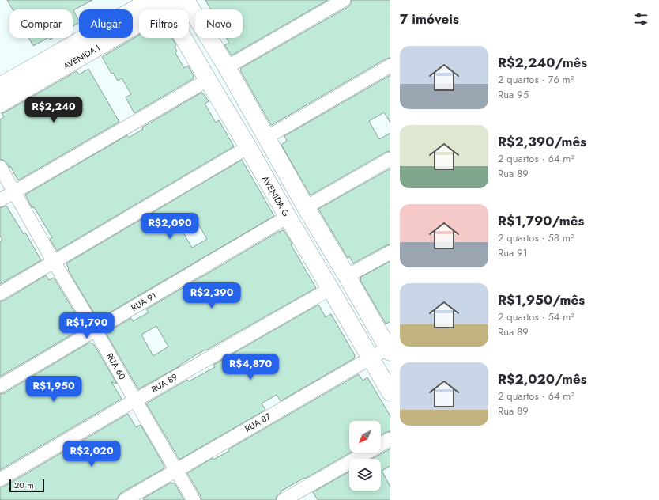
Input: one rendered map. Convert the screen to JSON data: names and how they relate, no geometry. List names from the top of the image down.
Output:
{
  "streets": {
    "street": [
      "AVENIDA I",
      "AVENIDA G",
      "RUA 91",
      "RUA 60",
      "RUA 89",
      "RUA 87"
    ]
  },
  "crossings": [
    ["AVENIDA I", "AVENIDA G"],
    ["AVENIDA G", "RUA 91"],
    ["AVENIDA G", "RUA 89"],
    ["AVENIDA G", "RUA 87"],
    ["RUA 91", "RUA 60"],
    ["RUA 60", "RUA 89"],
    ["RUA 60", "RUA 87"]
  ],
  "scale_bar": "20 m",
  "north": "bottom left",
  "page": {
    "heading": "7 imóveis",
    "chip": [
      "Comprar",
      "Alugar",
      "Filtros",
      "Novo"
    ],
    "list": [
      {
        "name": "R$2,240/mês",
        "note": "2 quartos · 76 m² · Rua 95"
      },
      {
        "name": "R$2,390/mês",
        "note": "2 quartos · 64 m² · Rua 89"
      },
      {
        "name": "R$1,790/mês",
        "note": "2 quartos · 58 m² · Rua 91"
      },
      {
        "name": "R$1,950/mês",
        "note": "2 quartos · 54 m² · Rua 89"
      },
      {
        "name": "R$2,020/mês",
        "note": "2 quartos · 64 m² · Rua 89"
      }
    ],
    "price": [
      "R$2,240",
      "R$2,090",
      "R$2,390",
      "R$1,790",
      "R$4,870",
      "R$1,950",
      "R$2,020"
    ],
    "scale": "20 m"
  }
}
